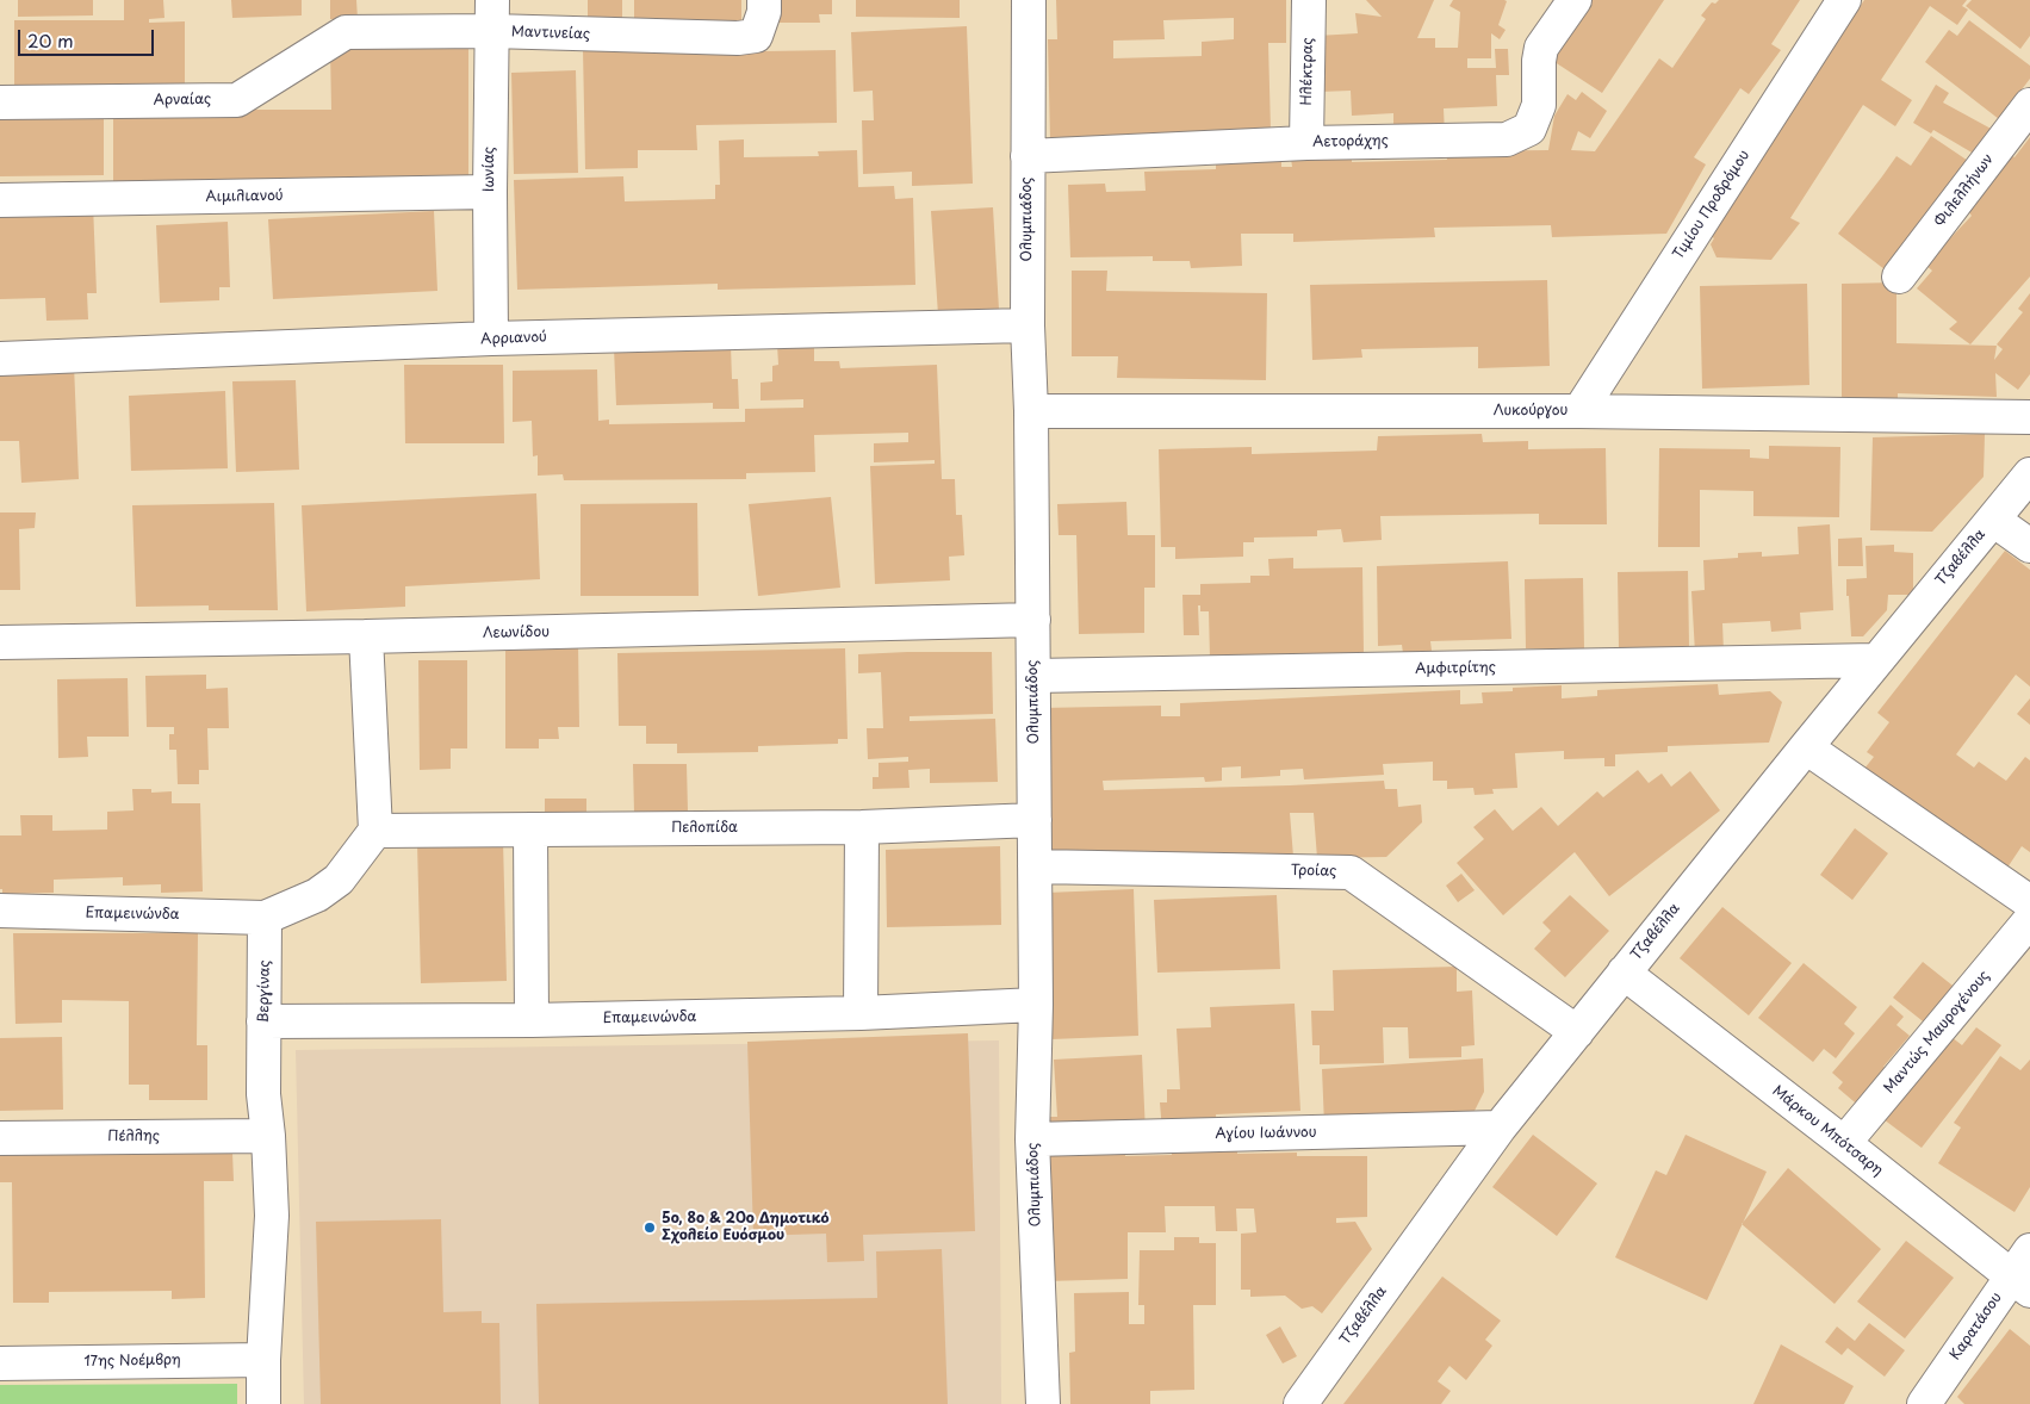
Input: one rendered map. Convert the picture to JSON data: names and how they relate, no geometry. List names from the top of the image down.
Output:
{
  "streets": {
    "street": [
      "Μαντινείας",
      "Ηλέκτρας",
      "Αρναίας",
      "Αετοράχης",
      "Ιωνίας",
      "Φιλελλήνων",
      "Αιμιλιανού",
      "Τιμίου Προδρόμου",
      "Ολυμπιάδος",
      "Αρριανού",
      "Λυκούργου",
      "Τζαβέλλα",
      "Λεωνίδου",
      "Αμφιτρίτης",
      "Πελοπίδα",
      "Τροίας",
      "Επαμεινώνδα",
      "Βεργίνας",
      "Μαντώς Μαυρογένους",
      "Μάρκου Μπότσαρη",
      "Αγίου Ιωάννου",
      "Πέλλης",
      "Καρατάσου",
      "17ης Νοέμβρη"
    ]
  },
  "crossings": [
    ["Μαντινείας", "Αρναίας"],
    ["Μαντινείας", "Ιωνίας"],
    ["Ηλέκτρας", "Αετοράχης"],
    ["Αετοράχης", "Ολυμπιάδος"],
    ["Ιωνίας", "Αιμιλιανού"],
    ["Ιωνίας", "Αρριανού"],
    ["Τιμίου Προδρόμου", "Λυκούργου"],
    ["Ολυμπιάδος", "Αρριανού"],
    ["Ολυμπιάδος", "Λυκούργου"],
    ["Ολυμπιάδος", "Λεωνίδου"],
    ["Ολυμπιάδος", "Αμφιτρίτης"],
    ["Ολυμπιάδος", "Πελοπίδα"],
    ["Ολυμπιάδος", "Τροίας"],
    ["Ολυμπιάδος", "Επαμεινώνδα"],
    ["Ολυμπιάδος", "Αγίου Ιωάννου"],
    ["Τζαβέλλα", "Αμφιτρίτης"],
    ["Τζαβέλλα", "Τροίας"],
    ["Τζαβέλλα", "Μάρκου Μπότσαρη"],
    ["Τζαβέλλα", "Αγίου Ιωάννου"],
    ["Επαμεινώνδα", "Βεργίνας"],
    ["Βεργίνας", "Πέλλης"],
    ["Βεργίνας", "17ης Νοέμβρη"],
    ["Μαντώς Μαυρογένους", "Μάρκου Μπότσαρη"],
    ["Μάρκου Μπότσαρη", "Καρατάσου"]
  ],
  "places": ["5ο, 8ο & 20ο Δημοτικό Σχολείο Ευόσμου"],
  "scale_bar": "20 m"
}
